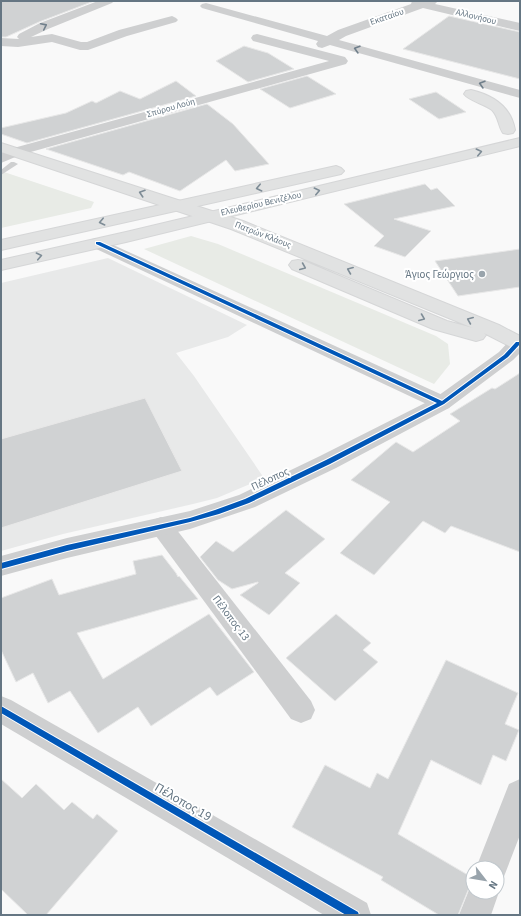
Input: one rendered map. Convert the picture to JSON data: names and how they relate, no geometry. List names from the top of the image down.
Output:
{
  "streets": {
    "main road": ["Ελευθερίου Βενιζέλου", "Πατρών Κλάους"],
    "street": [
      "Εκαταίου",
      "Αλλονήσου",
      "Σπύρου Λούη",
      "Πέλοπος",
      "Πέλοπος 13",
      "Πέλοπος 19"
    ]
  },
  "crossings": [
    ["Εκαταίου", "Αλλονήσου"],
    ["Σπύρου Λούη", "Πατρών Κλάους"],
    ["Ελευθερίου Βενιζέλου", "Πατρών Κλάους"],
    ["Πατρών Κλάους", "Πέλοπος"],
    ["Πέλοπος", "Πέλοπος 13"]
  ],
  "places": ["Άγιος Γεώργιος"],
  "north": "bottom right"
}
